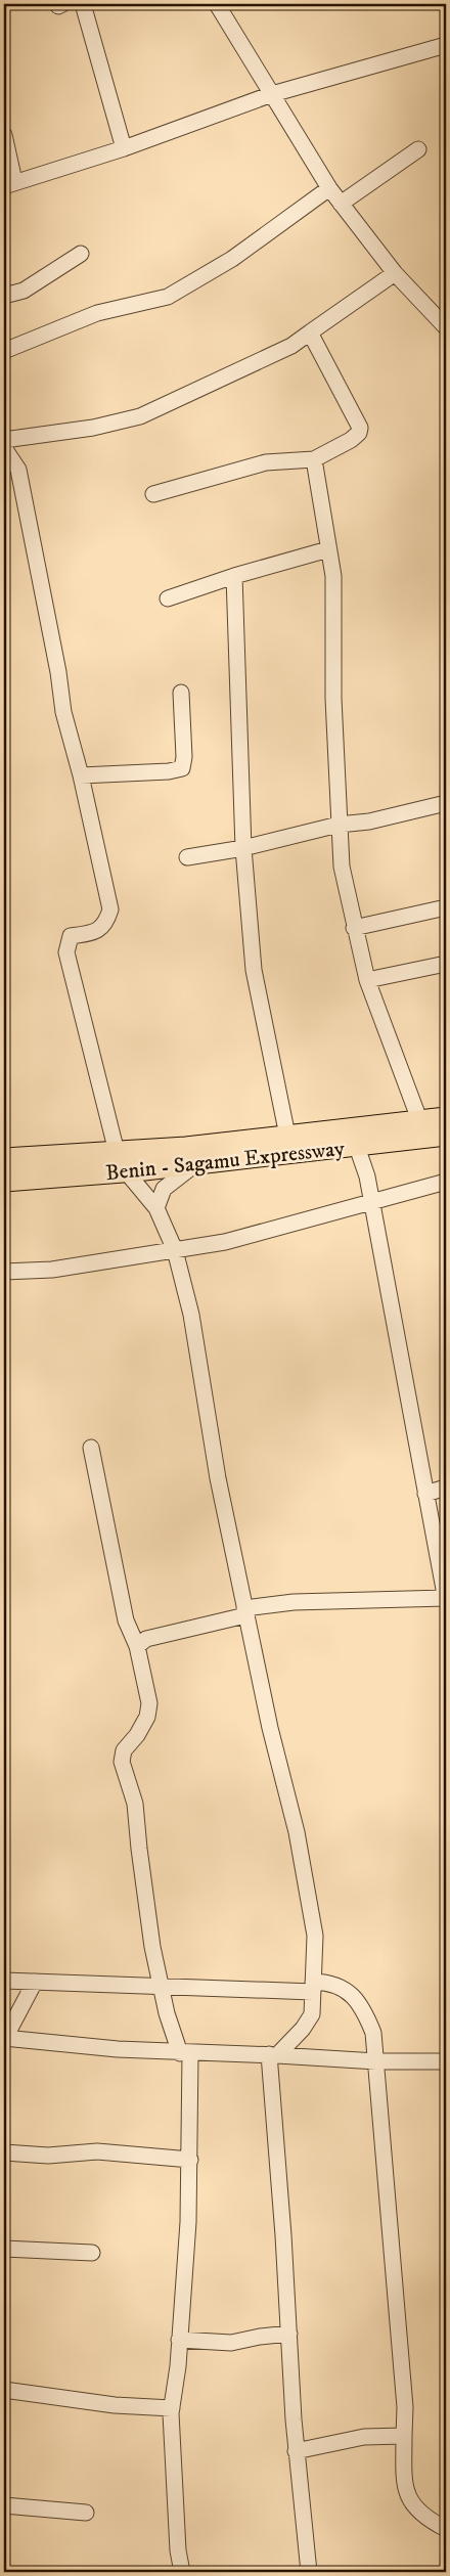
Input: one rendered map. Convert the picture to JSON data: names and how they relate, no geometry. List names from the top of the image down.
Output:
{
  "streets": {
    "highway": ["Benin - Sagamu Expressway"]
  }
}
